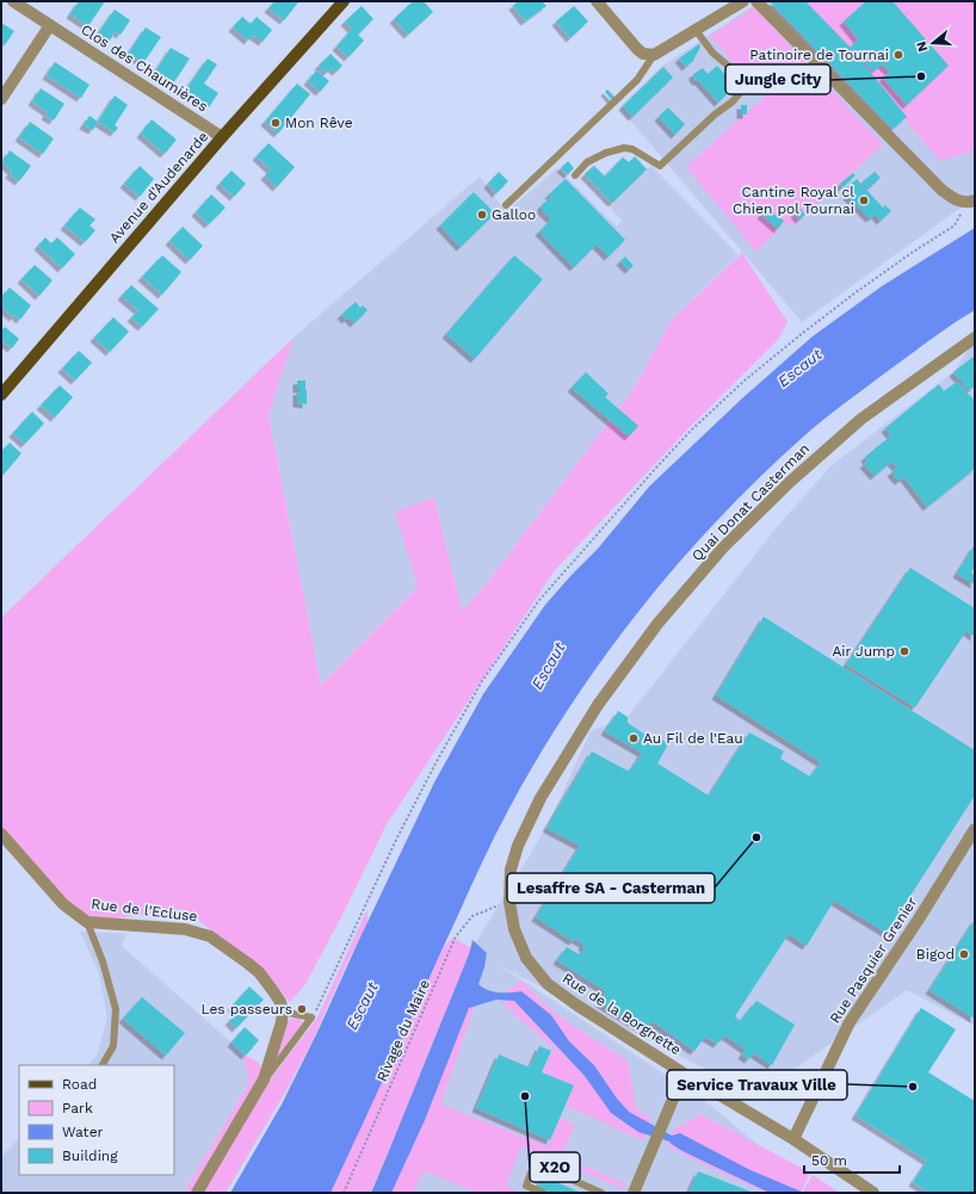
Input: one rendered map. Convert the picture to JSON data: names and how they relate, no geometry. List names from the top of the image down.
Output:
{
  "streets": {
    "main road": ["Avenue d'Audenarde"],
    "street": [
      "Clos des Chaumières",
      "Quai Donat Casterman",
      "Rue de l'Ecluse",
      "Rue Pasquier Grenier",
      "Rue de la Borgnette"
    ],
    "path": ["Rivage du Maire"]
  },
  "crossings": [
    ["Clos des Chaumières", "Avenue d'Audenarde"],
    ["Quai Donat Casterman", "Rue de la Borgnette"],
    ["Rue Pasquier Grenier", "Rue de la Borgnette"],
    ["Rue de la Borgnette", "Rivage du Maire"]
  ],
  "water": ["Escaut"],
  "places": [
    "Patinoire de Tournai",
    "Jungle City",
    "Mon Rêve",
    "Cantine Royal cl Chien pol Tournai",
    "Galloo",
    "Air Jump",
    "Au Fil de l'Eau",
    "Lesaffre SA - Casterman",
    "Bigod",
    "Les passeurs",
    "Service Travaux Ville",
    "X2O"
  ],
  "legend": [
    "Road",
    "Park",
    "Water",
    "Building"
  ],
  "scale_bar": "50 m",
  "north": "left"
}
